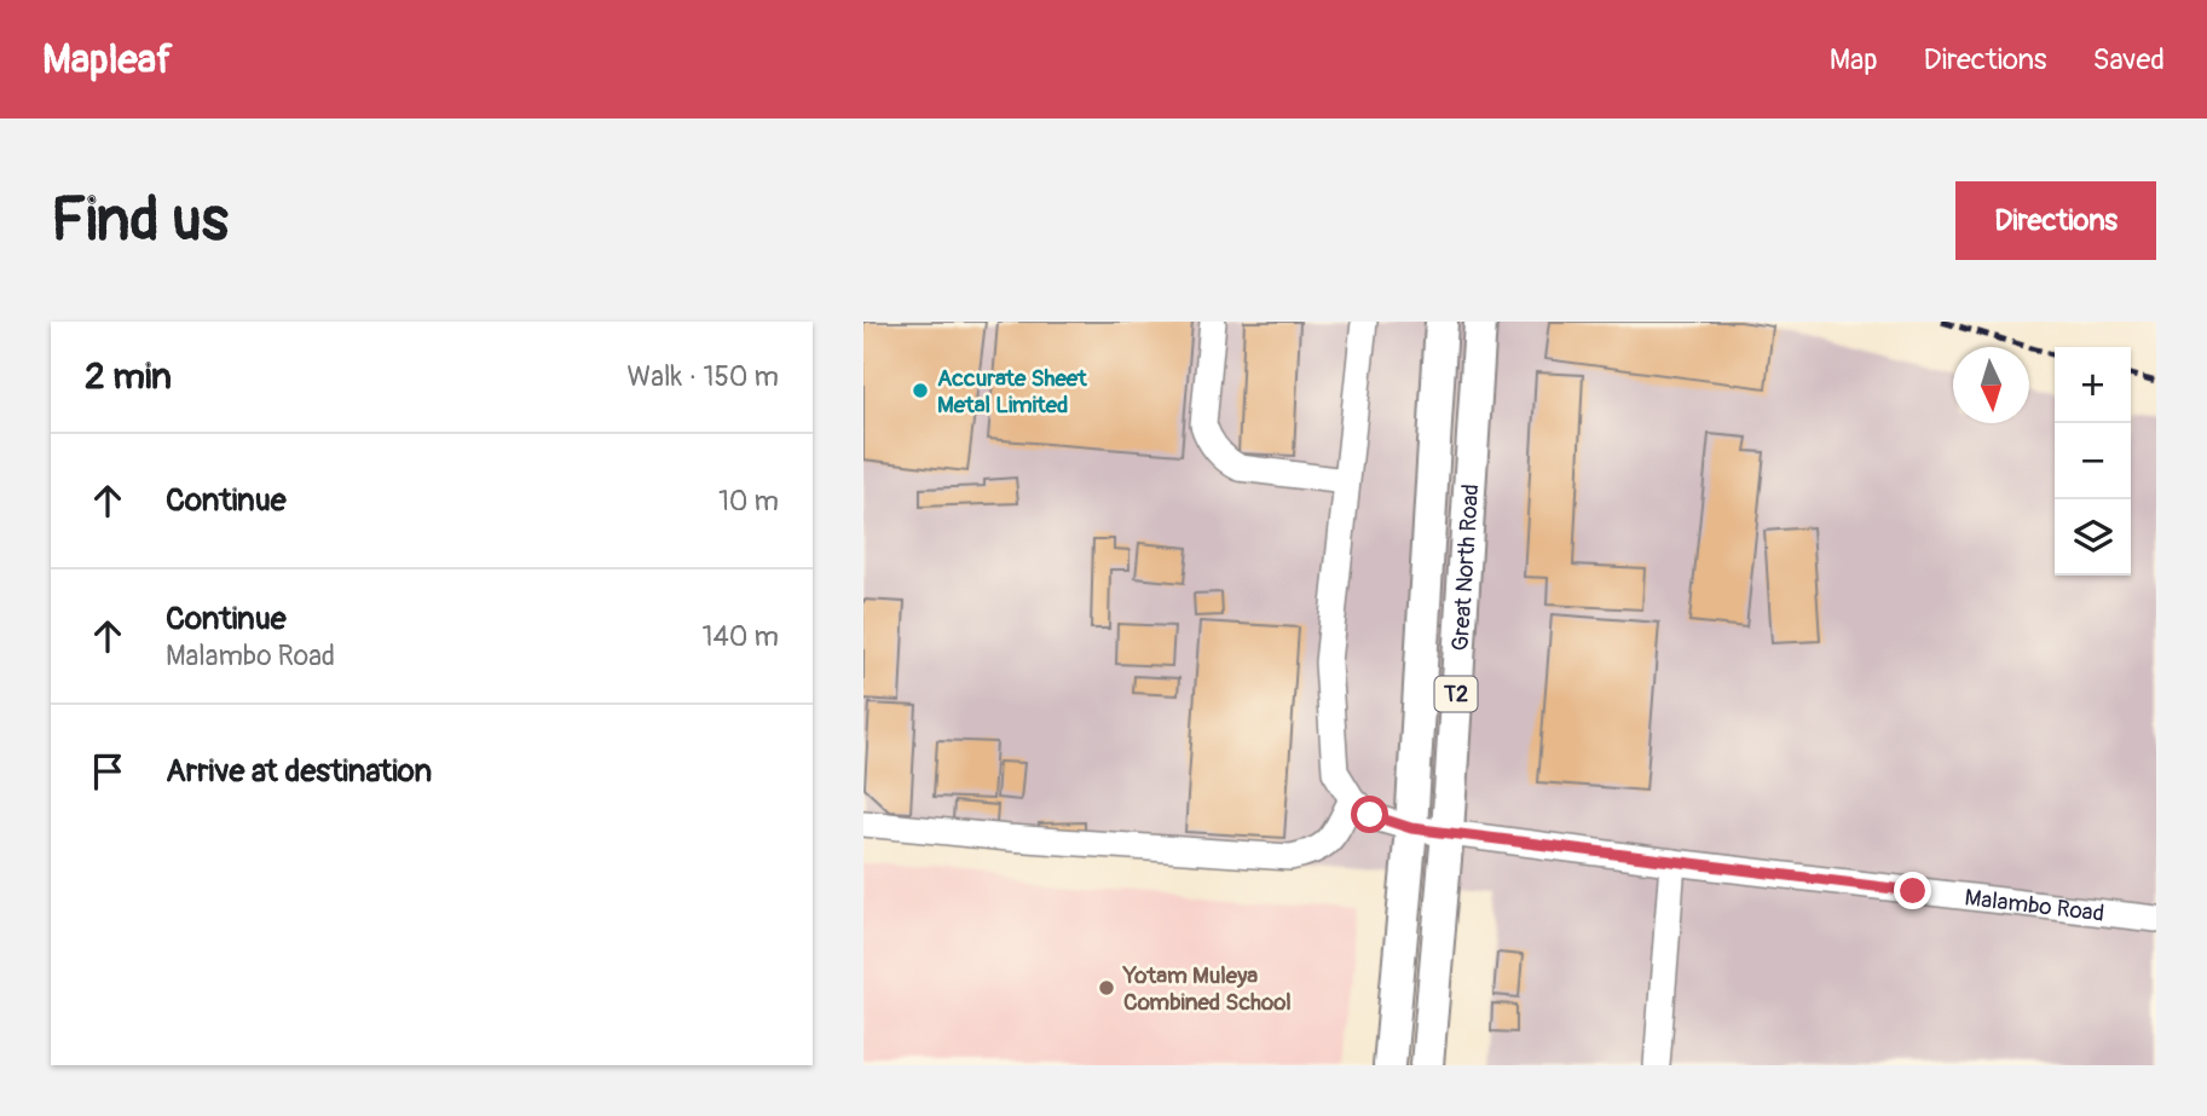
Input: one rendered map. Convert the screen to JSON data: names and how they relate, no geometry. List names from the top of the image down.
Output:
{
  "streets": {
    "main road": ["Great North Road", "T2"],
    "street": ["Malambo Road"]
  },
  "crossings": [
    ["Great North Road", "Malambo Road"]
  ],
  "places": ["Accurate Sheet Metal Limited", "Yotam Muleya Combined School"],
  "north": "bottom",
  "page": {
    "header": "Mapleaf",
    "nav": ["Map", "Directions", "Saved"],
    "buttons": "Directions",
    "title": "Find us",
    "heading": ["2 min", "Walk · 150 m"],
    "map_buttons": ["+", "−"],
    "list": [
      ["Continue", "10 m"],
      ["Continue", "Malambo Road", "140 m"],
      "Arrive at destination"
    ]
  }
}
